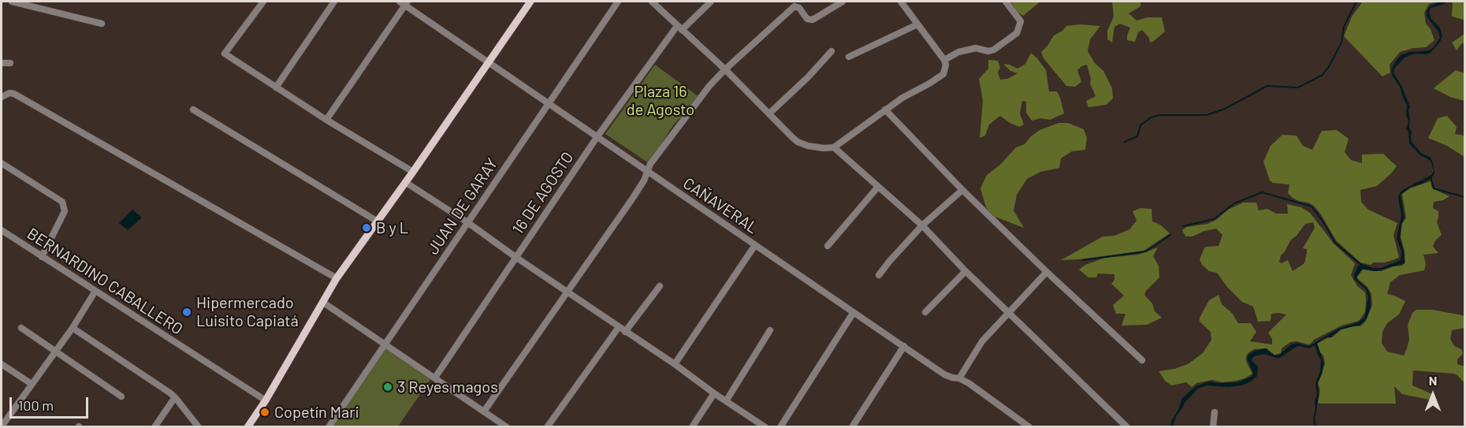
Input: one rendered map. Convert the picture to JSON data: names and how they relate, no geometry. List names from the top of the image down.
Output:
{
  "streets": {
    "street": [
      "16 DE AGOSTO",
      "CAÑAVERAL",
      "JUAN DE GARAY",
      "BERNARDINO CABALLERO"
    ]
  },
  "crossings": [
    ["16 DE AGOSTO", "CAÑAVERAL"],
    ["CAÑAVERAL", "JUAN DE GARAY"]
  ],
  "parks": ["Plaza 16 de Agosto"],
  "places": [
    "B y L",
    "Hipermercado Luisito Capiatá",
    "3 Reyes magos",
    "Copetín Mari"
  ],
  "scale_bar": "100 m",
  "north": "top"
}
